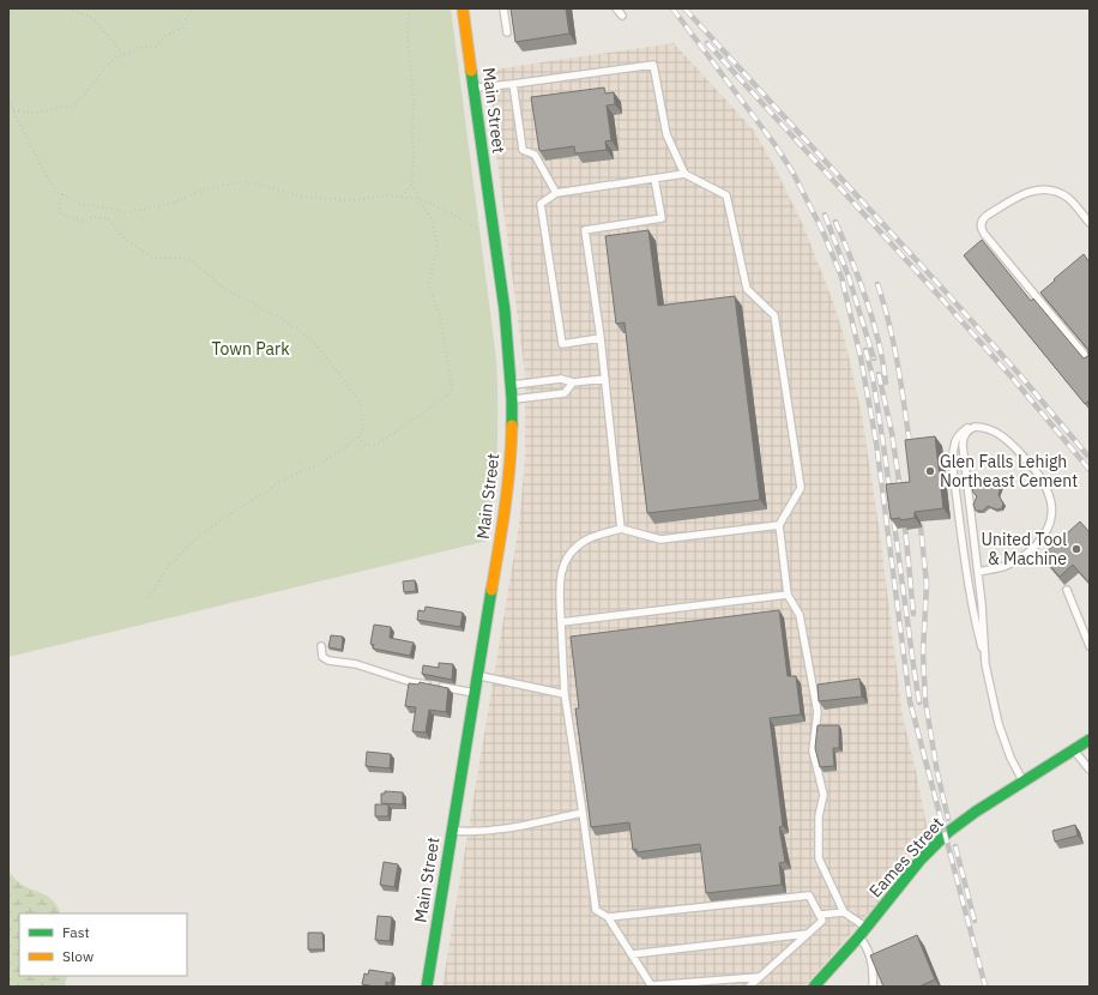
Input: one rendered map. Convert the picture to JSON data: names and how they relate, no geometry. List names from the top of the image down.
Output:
{
  "streets": {
    "main road": ["Main Street", "Eames Street"]
  },
  "parks": ["Town Park"],
  "places": ["Glen Falls Lehigh Northeast Cement", "United Tool & Machine"],
  "legend": ["Fast", "Slow"]
}
